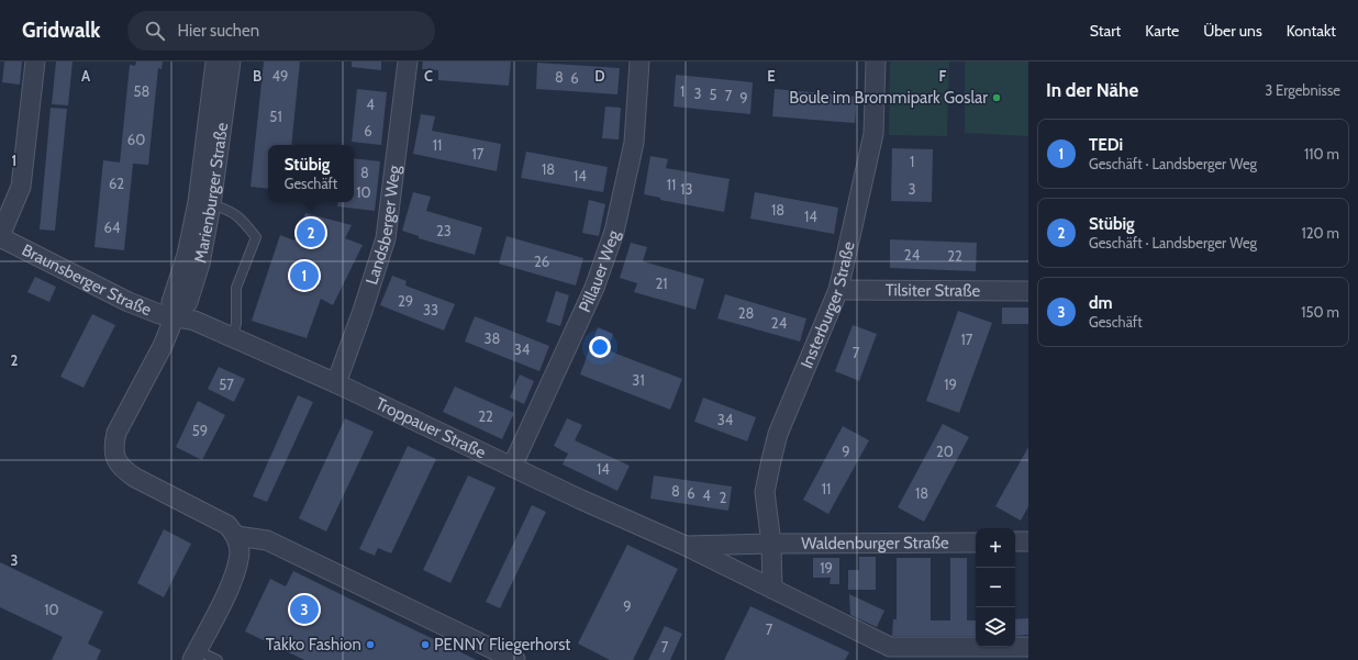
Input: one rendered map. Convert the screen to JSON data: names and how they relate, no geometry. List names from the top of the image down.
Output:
{
  "streets": {
    "street": [
      "Marienburger Straße",
      "Landsberger Weg",
      "Pillauer Weg",
      "Braunsberger Straße",
      "Tilsiter Straße",
      "Insterburger Straße",
      "Troppauer Straße",
      "Waldenburger Straße"
    ]
  },
  "crossings": [
    ["Marienburger Straße", "Braunsberger Straße"],
    ["Marienburger Straße", "Troppauer Straße"],
    ["Landsberger Weg", "Troppauer Straße"],
    ["Pillauer Weg", "Troppauer Straße"],
    ["Braunsberger Straße", "Troppauer Straße"],
    ["Tilsiter Straße", "Insterburger Straße"],
    ["Insterburger Straße", "Troppauer Straße"],
    ["Insterburger Straße", "Waldenburger Straße"],
    ["Troppauer Straße", "Waldenburger Straße"]
  ],
  "places": ["Boule im Brommipark Goslar", "Takko Fashion", "PENNY Fliegerhorst"],
  "house_numbers": [
    "49",
    "8",
    "6",
    "58",
    "1",
    "3",
    "5",
    "7",
    "9",
    "4",
    "51",
    "6",
    "60",
    "11",
    "17",
    "1",
    "18",
    "8",
    "14",
    "62",
    "11",
    "13",
    "3",
    "10",
    "18",
    "14",
    "64",
    "23",
    "24",
    "22",
    "26",
    "21",
    "29",
    "33",
    "28",
    "24",
    "38",
    "17",
    "34",
    "7",
    "31",
    "57",
    "19",
    "22",
    "34",
    "59",
    "9",
    "20",
    "14",
    "11",
    "8",
    "6",
    "18",
    "4",
    "2",
    "19",
    "9",
    "10",
    "7",
    "7"
  ],
  "page": {
    "header": "Gridwalk",
    "search": "Hier suchen",
    "nav": [
      "Start",
      "Karte",
      "Über uns",
      "Kontakt"
    ],
    "heading": ["In der Nähe", "3 Ergebnisse"],
    "list": [
      {
        "mark": "1",
        "name": "TEDi",
        "note": "Geschäft · Landsberger Weg",
        "value": "110 m"
      },
      {
        "mark": "2",
        "name": "Stübig",
        "note": "Geschäft · Landsberger Weg",
        "value": "120 m"
      },
      {
        "mark": "3",
        "name": "dm",
        "note": "Geschäft",
        "value": "150 m"
      }
    ],
    "popup": ["Stübig", "Geschäft"],
    "pins": ["2", "1", "3"],
    "map_buttons": ["+", "−"]
  },
  "grid": {
    "columns": [
      "A",
      "B",
      "C",
      "D",
      "E",
      "F"
    ],
    "rows": ["1", "2", "3"]
  }
}
